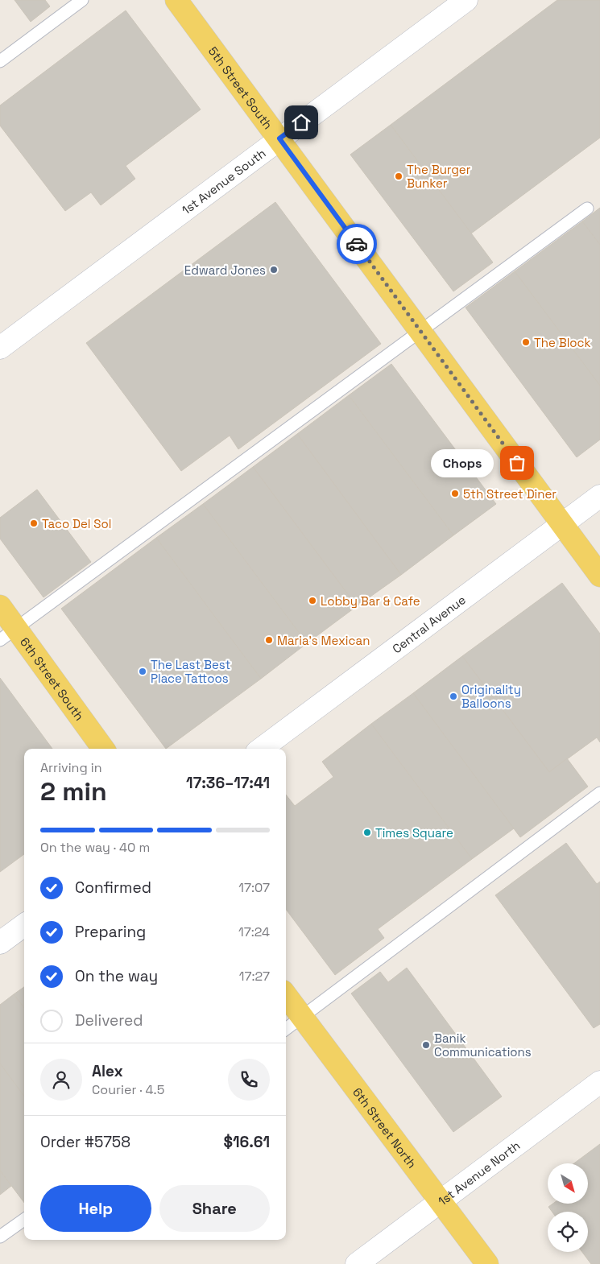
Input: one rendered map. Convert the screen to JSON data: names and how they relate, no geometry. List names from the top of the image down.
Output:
{
  "streets": {
    "main road": ["5th Street South", "6th Street South", "6th Street North"],
    "street": ["1st Avenue South", "Central Avenue", "1st Avenue North"]
  },
  "crossings": [
    ["5th Street South", "1st Avenue South"],
    ["5th Street South", "Central Avenue"],
    ["6th Street North", "1st Avenue North"]
  ],
  "places": [
    "The Burger Bunker",
    "Edward Jones",
    "The Block",
    "Chops",
    "5th Street Diner",
    "Taco Del Sol",
    "Lobby Bar & Cafe",
    "Maria's Mexican",
    "The Last Best Place Tattoos",
    "Originality Balloons",
    "Times Square",
    "Banik Communications"
  ],
  "north": "bottom right",
  "page": {
    "bubble": "Chops",
    "heading": ["2 min", "Arriving in", "17:36–17:41"],
    "panel": [
      "Alex",
      "Courier · 4.5",
      "Order #5758",
      "$16.61"
    ],
    "bar": "On the way · 40 m",
    "list": [
      ["Confirmed", "17:07"],
      ["Preparing", "17:24"],
      ["On the way", "17:27"],
      "Delivered"
    ],
    "buttons": ["Help", "Share"]
  }
}
